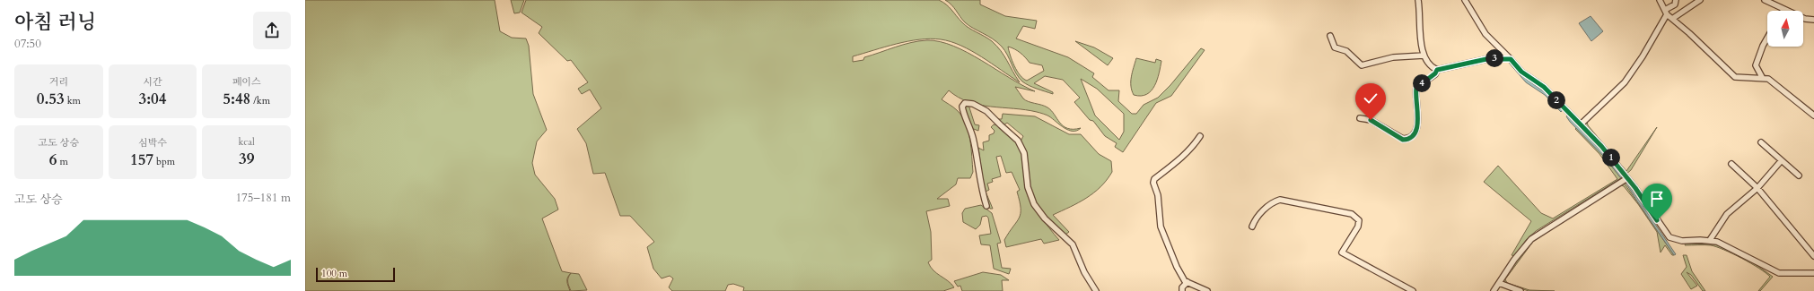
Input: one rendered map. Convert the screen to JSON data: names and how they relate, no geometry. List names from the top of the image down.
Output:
{
  "scale_bar": "100 m",
  "north": "top",
  "page": {
    "heading": ["아침 러닝", "07:50"],
    "pins": [
      "3",
      "4",
      "2",
      "1"
    ],
    "stats": [
      ["거리", "0.53 km"],
      ["시간", "3:04"],
      ["페이스", "5:48 /km"],
      ["고도 상승", "6 m"],
      ["심박수", "157 bpm"],
      ["kcal", "39"]
    ],
    "chart": ["고도 상승", "175–181 m"],
    "scale": "100 m"
  }
}
